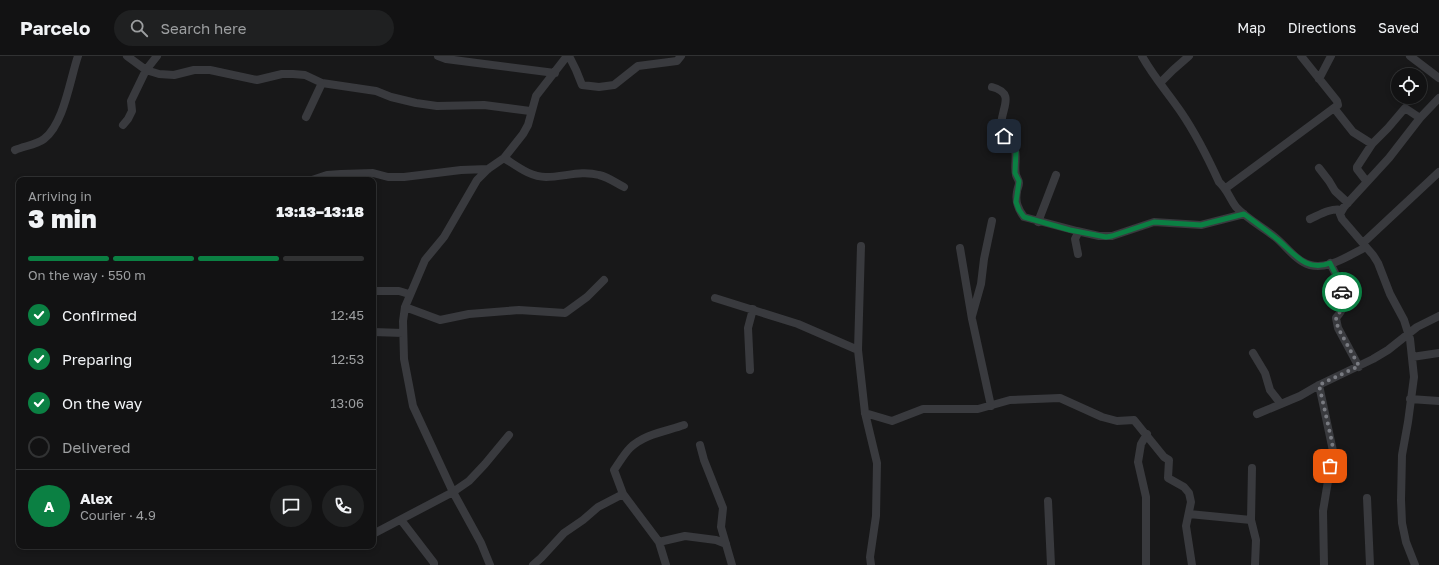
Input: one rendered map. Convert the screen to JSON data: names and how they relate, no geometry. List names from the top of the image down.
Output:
{
  "page": {
    "header": "Parcelo",
    "search": "Search here",
    "nav": ["Map", "Directions", "Saved"],
    "heading": ["3 min", "Arriving in", "13:13–13:18"],
    "panel": ["Alex", "Courier · 4.9"],
    "bar": "On the way · 550 m",
    "list": [
      ["Confirmed", "12:45"],
      ["Preparing", "12:53"],
      ["On the way", "13:06"],
      "Delivered"
    ],
    "round": "A"
  }
}
